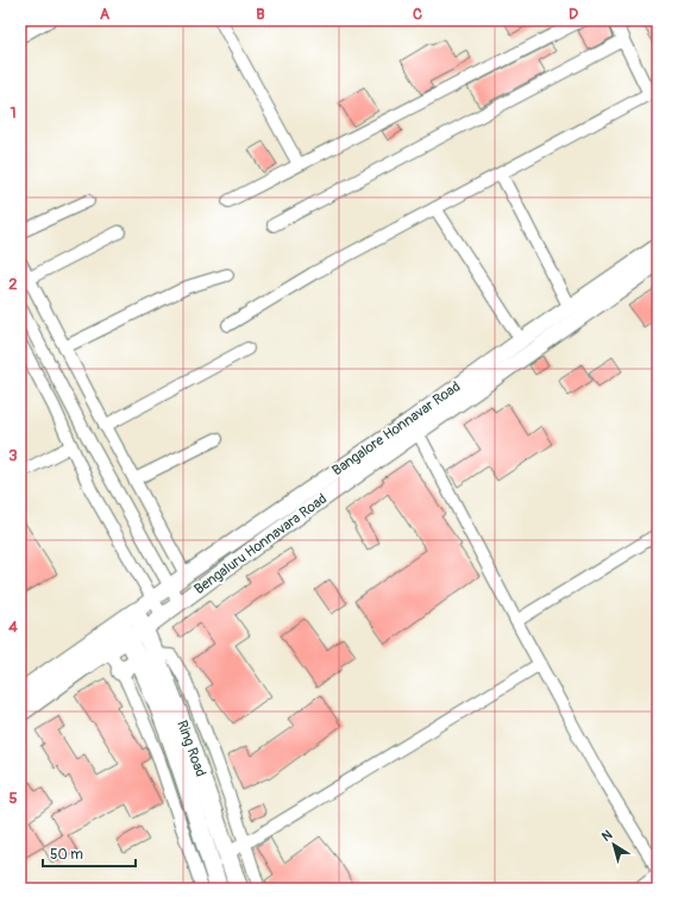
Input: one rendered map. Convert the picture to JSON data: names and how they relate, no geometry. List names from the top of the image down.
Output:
{
  "streets": {
    "highway": ["Ring Road"],
    "main road": ["Bangalore Honnavar Road", "Bengaluru Honnavara Road"]
  },
  "crossings": [
    ["Bangalore Honnavar Road", "Ring Road"],
    ["Bengaluru Honnavara Road", "Ring Road"]
  ],
  "scale_bar": "50 m",
  "north": "top left",
  "grid": {
    "columns": [
      "A",
      "B",
      "C",
      "D"
    ],
    "rows": [
      "1",
      "2",
      "3",
      "4",
      "5"
    ]
  }
}
